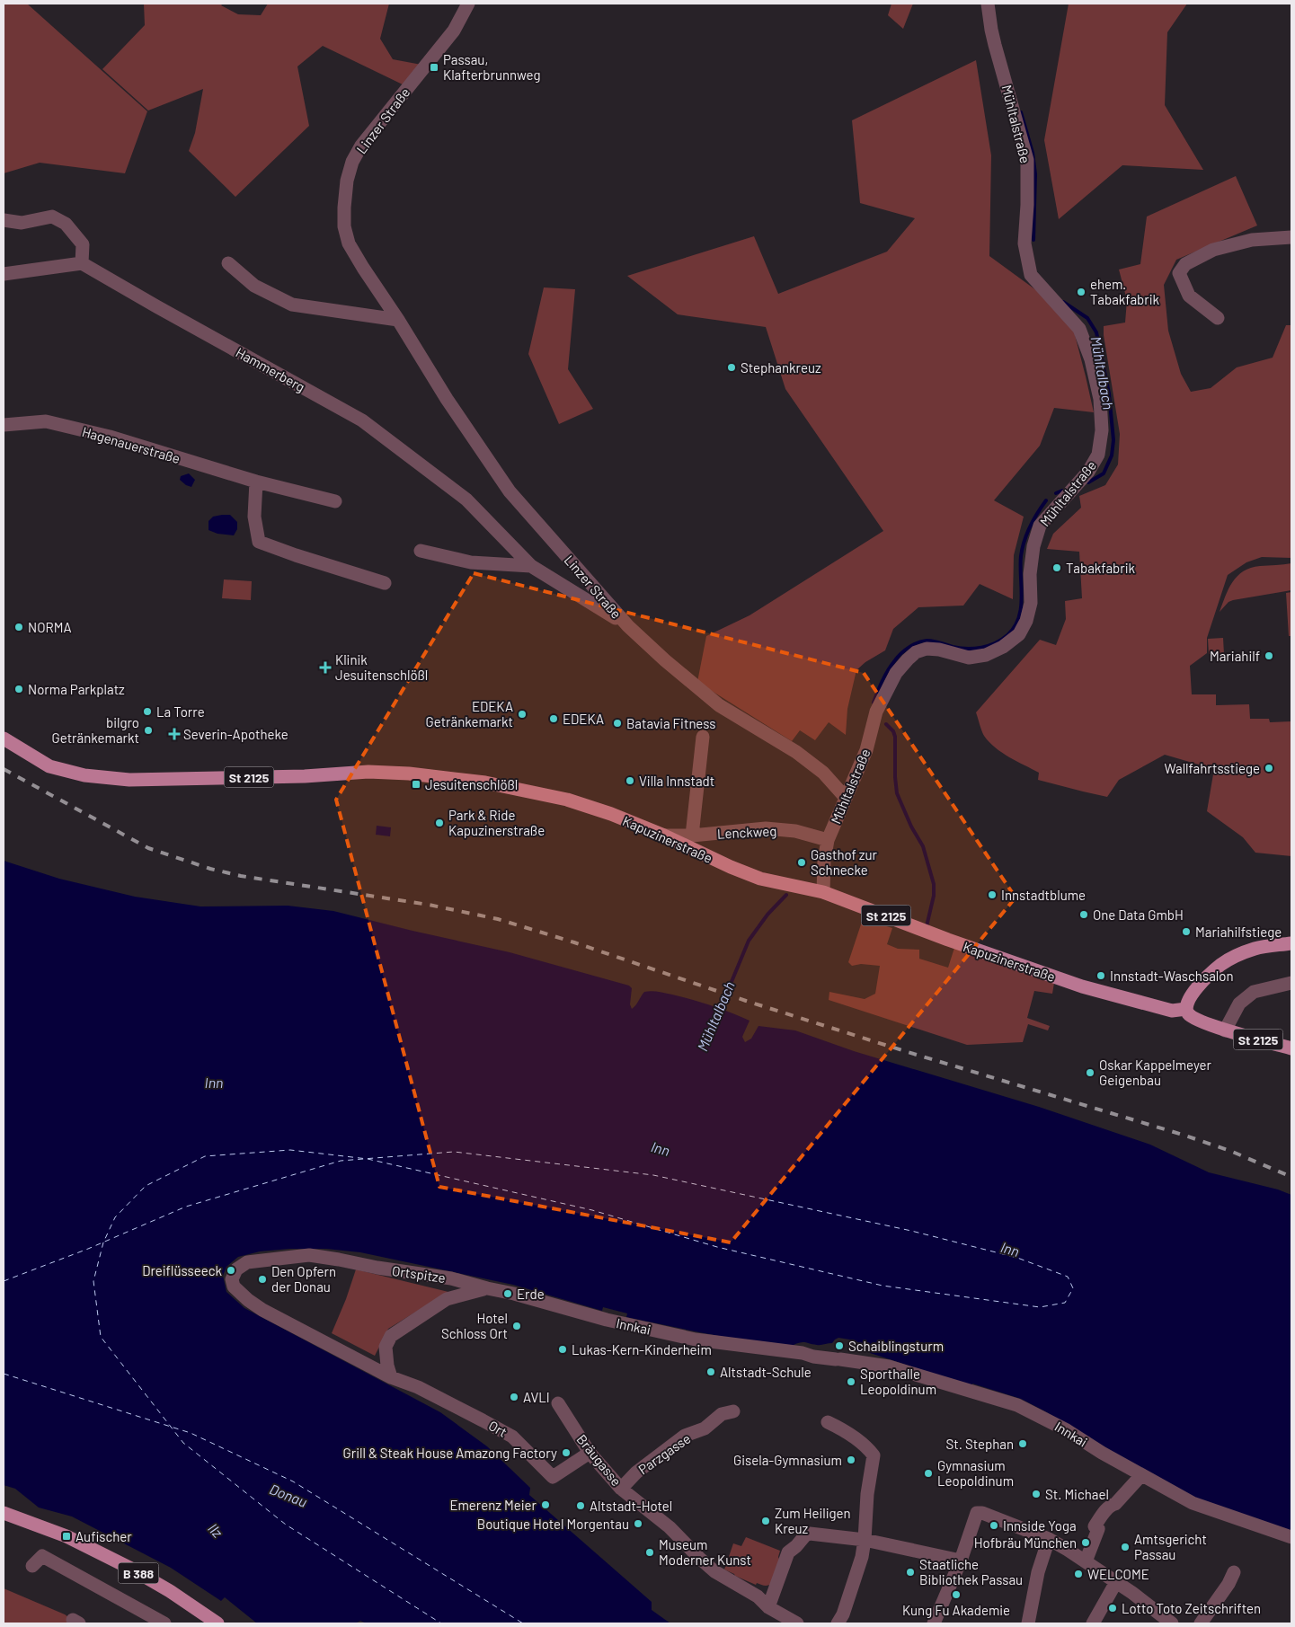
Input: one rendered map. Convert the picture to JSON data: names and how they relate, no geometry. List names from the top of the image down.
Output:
{
  "streets": {
    "main road": ["St 2125", "Kapuzinerstraße", "B 388"],
    "street": [
      "Linzer Straße",
      "Mühltalstraße",
      "Hammerberg",
      "Hagenauerstraße",
      "Lenckweg",
      "Ortspitze",
      "Innkai",
      "Ort",
      "Parzgasse",
      "Bräugasse"
    ]
  },
  "crossings": [
    ["Linzer Straße", "Mühltalstraße"],
    ["Linzer Straße", "Hammerberg"],
    ["Mühltalstraße", "Lenckweg"],
    ["Mühltalstraße", "Kapuzinerstraße"],
    ["St 2125", "Kapuzinerstraße"],
    ["Lenckweg", "Kapuzinerstraße"],
    ["Ortspitze", "Innkai"],
    ["Ortspitze", "Ort"],
    ["Ort", "Bräugasse"],
    ["Parzgasse", "Bräugasse"]
  ],
  "water": [
    "Mühltalbach",
    "Inn",
    "Donau",
    "Ilz"
  ],
  "places": {
    "transit": ["Passau, Klafterbrunnweg", "Jesuitenschlößl", "Aufischer"],
    "other": [
      "ehem. Tabakfabrik",
      "Stephankreuz",
      "Tabakfabrik",
      "NORMA",
      "Mariahilf",
      "Norma Parkplatz",
      "La Torre",
      "EDEKA Getränkemarkt",
      "EDEKA",
      "Batavia Fitness",
      "bilgro Getränkemarkt",
      "Wallfahrtsstiege",
      "Villa Innstadt",
      "Park & Ride Kapuzinerstraße",
      "Gasthof zur Schnecke",
      "Innstadtblume",
      "One Data GmbH",
      "Mariahilfstiege",
      "Innstadt-Waschsalon",
      "Oskar Kappelmeyer Geigenbau",
      "Dreiflüsseeck",
      "Den Opfern der Donau",
      "Erde",
      "Hotel Schloss Ort",
      "Schaiblingsturm",
      "Lukas-Kern-Kinderheim",
      "Altstadt-Schule",
      "Sporthalle Leopoldinum",
      "AVLI",
      "St. Stephan",
      "Grill & Steak House Amazong Factory",
      "Gisela-Gymnasium",
      "Gymnasium Leopoldinum",
      "St. Michael",
      "Emerenz Meier",
      "Altstadt-Hotel",
      "Zum Heiligen Kreuz",
      "Boutique Hotel Morgentau",
      "Innside Yoga",
      "Hofbräu München",
      "Amtsgericht Passau",
      "Museum Moderner Kunst",
      "Staatliche Bibliothek Passau",
      "WELCOME",
      "Kung Fu Akademie",
      "Lotto Toto Zeitschriften"
    ],
    "health": ["Klinik Jesuitenschlößl", "Severin-Apotheke"]
  }
}
